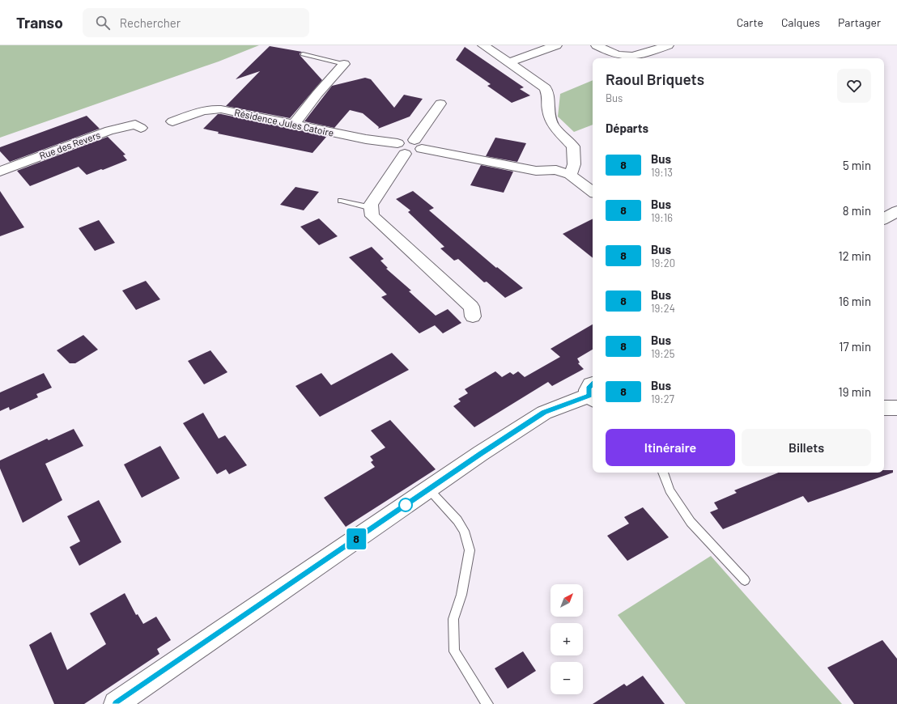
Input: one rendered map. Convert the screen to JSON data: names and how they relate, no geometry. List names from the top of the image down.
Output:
{
  "streets": {
    "street": ["Résidence Jules Catoire", "Rue des Revers"]
  },
  "lines": ["bus line 8"],
  "north": "top right",
  "page": {
    "header": "Transo",
    "search": "Rechercher",
    "nav": ["Carte", "Calques", "Partager"],
    "on_map": "8",
    "heading": [
      ["Raoul Briquets", "Bus"],
      "Départs"
    ],
    "list": [
      {
        "mark": "8",
        "name": "Bus",
        "note": "19:13",
        "value": "5 min"
      },
      {
        "mark": "8",
        "name": "Bus",
        "note": "19:16",
        "value": "8 min"
      },
      {
        "mark": "8",
        "name": "Bus",
        "note": "19:20",
        "value": "12 min"
      },
      {
        "mark": "8",
        "name": "Bus",
        "note": "19:24",
        "value": "16 min"
      },
      {
        "mark": "8",
        "name": "Bus",
        "note": "19:25",
        "value": "17 min"
      },
      {
        "mark": "8",
        "name": "Bus",
        "note": "19:27",
        "value": "19 min"
      }
    ],
    "buttons": ["Itinéraire", "Billets"],
    "map_buttons": ["+", "−"]
  }
}
